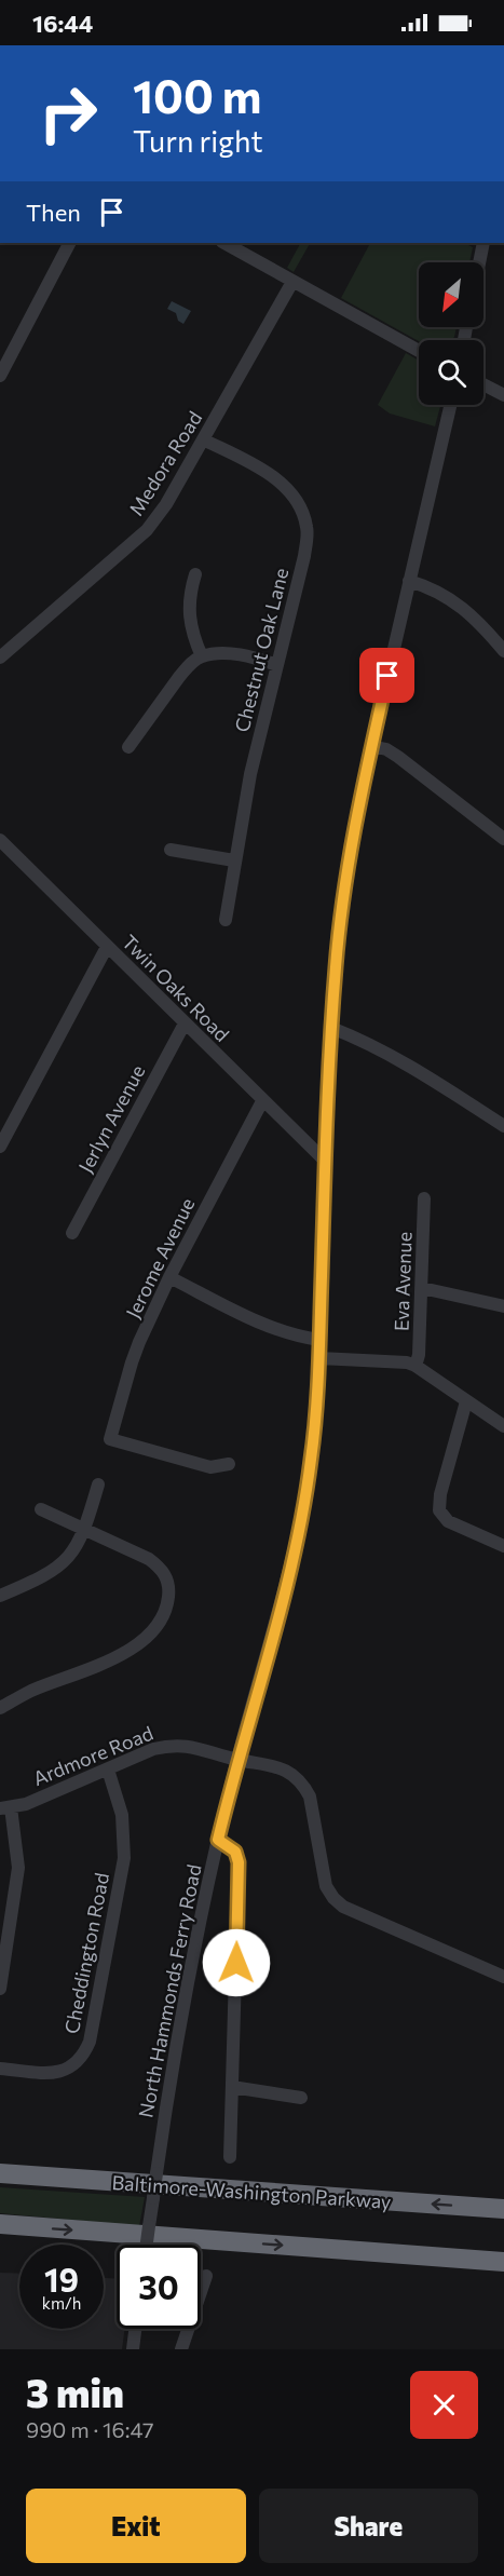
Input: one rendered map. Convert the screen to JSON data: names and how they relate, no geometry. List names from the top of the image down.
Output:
{
  "streets": {
    "highway": ["Baltimore-Washington Parkway"],
    "street": [
      "Medora Road",
      "Chestnut Oak Lane",
      "Twin Oaks Road",
      "Jerlyn Avenue",
      "Jerome Avenue",
      "Eva Avenue",
      "Ardmore Road",
      "Cheddington Road",
      "North Hammonds Ferry Road"
    ]
  },
  "crossings": [
    ["Medora Road", "Chestnut Oak Lane"],
    ["Twin Oaks Road", "Jerlyn Avenue"],
    ["Twin Oaks Road", "Jerome Avenue"],
    ["Twin Oaks Road", "North Hammonds Ferry Road"],
    ["Ardmore Road", "Cheddington Road"],
    ["Ardmore Road", "North Hammonds Ferry Road"]
  ],
  "north": "bottom left",
  "page": {
    "status": "16:44",
    "turn": ["100 m", "Turn right"],
    "then": "Then",
    "speed": "19 km/h",
    "limit": "30",
    "heading": ["3 min", "990 m · 16:47"],
    "buttons": ["Exit", "Share"]
  }
}
